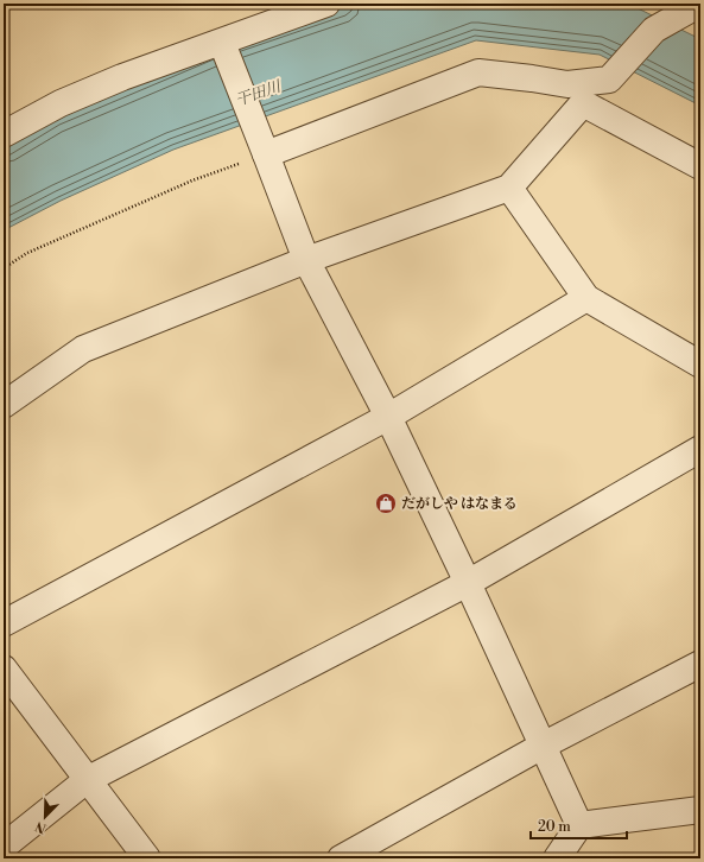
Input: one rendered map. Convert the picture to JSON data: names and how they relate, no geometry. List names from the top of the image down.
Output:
{
  "water": ["干田川"],
  "places": {
    "shop": ["だがしや はなまる"]
  },
  "scale_bar": "20 m",
  "north": "bottom left"
}
